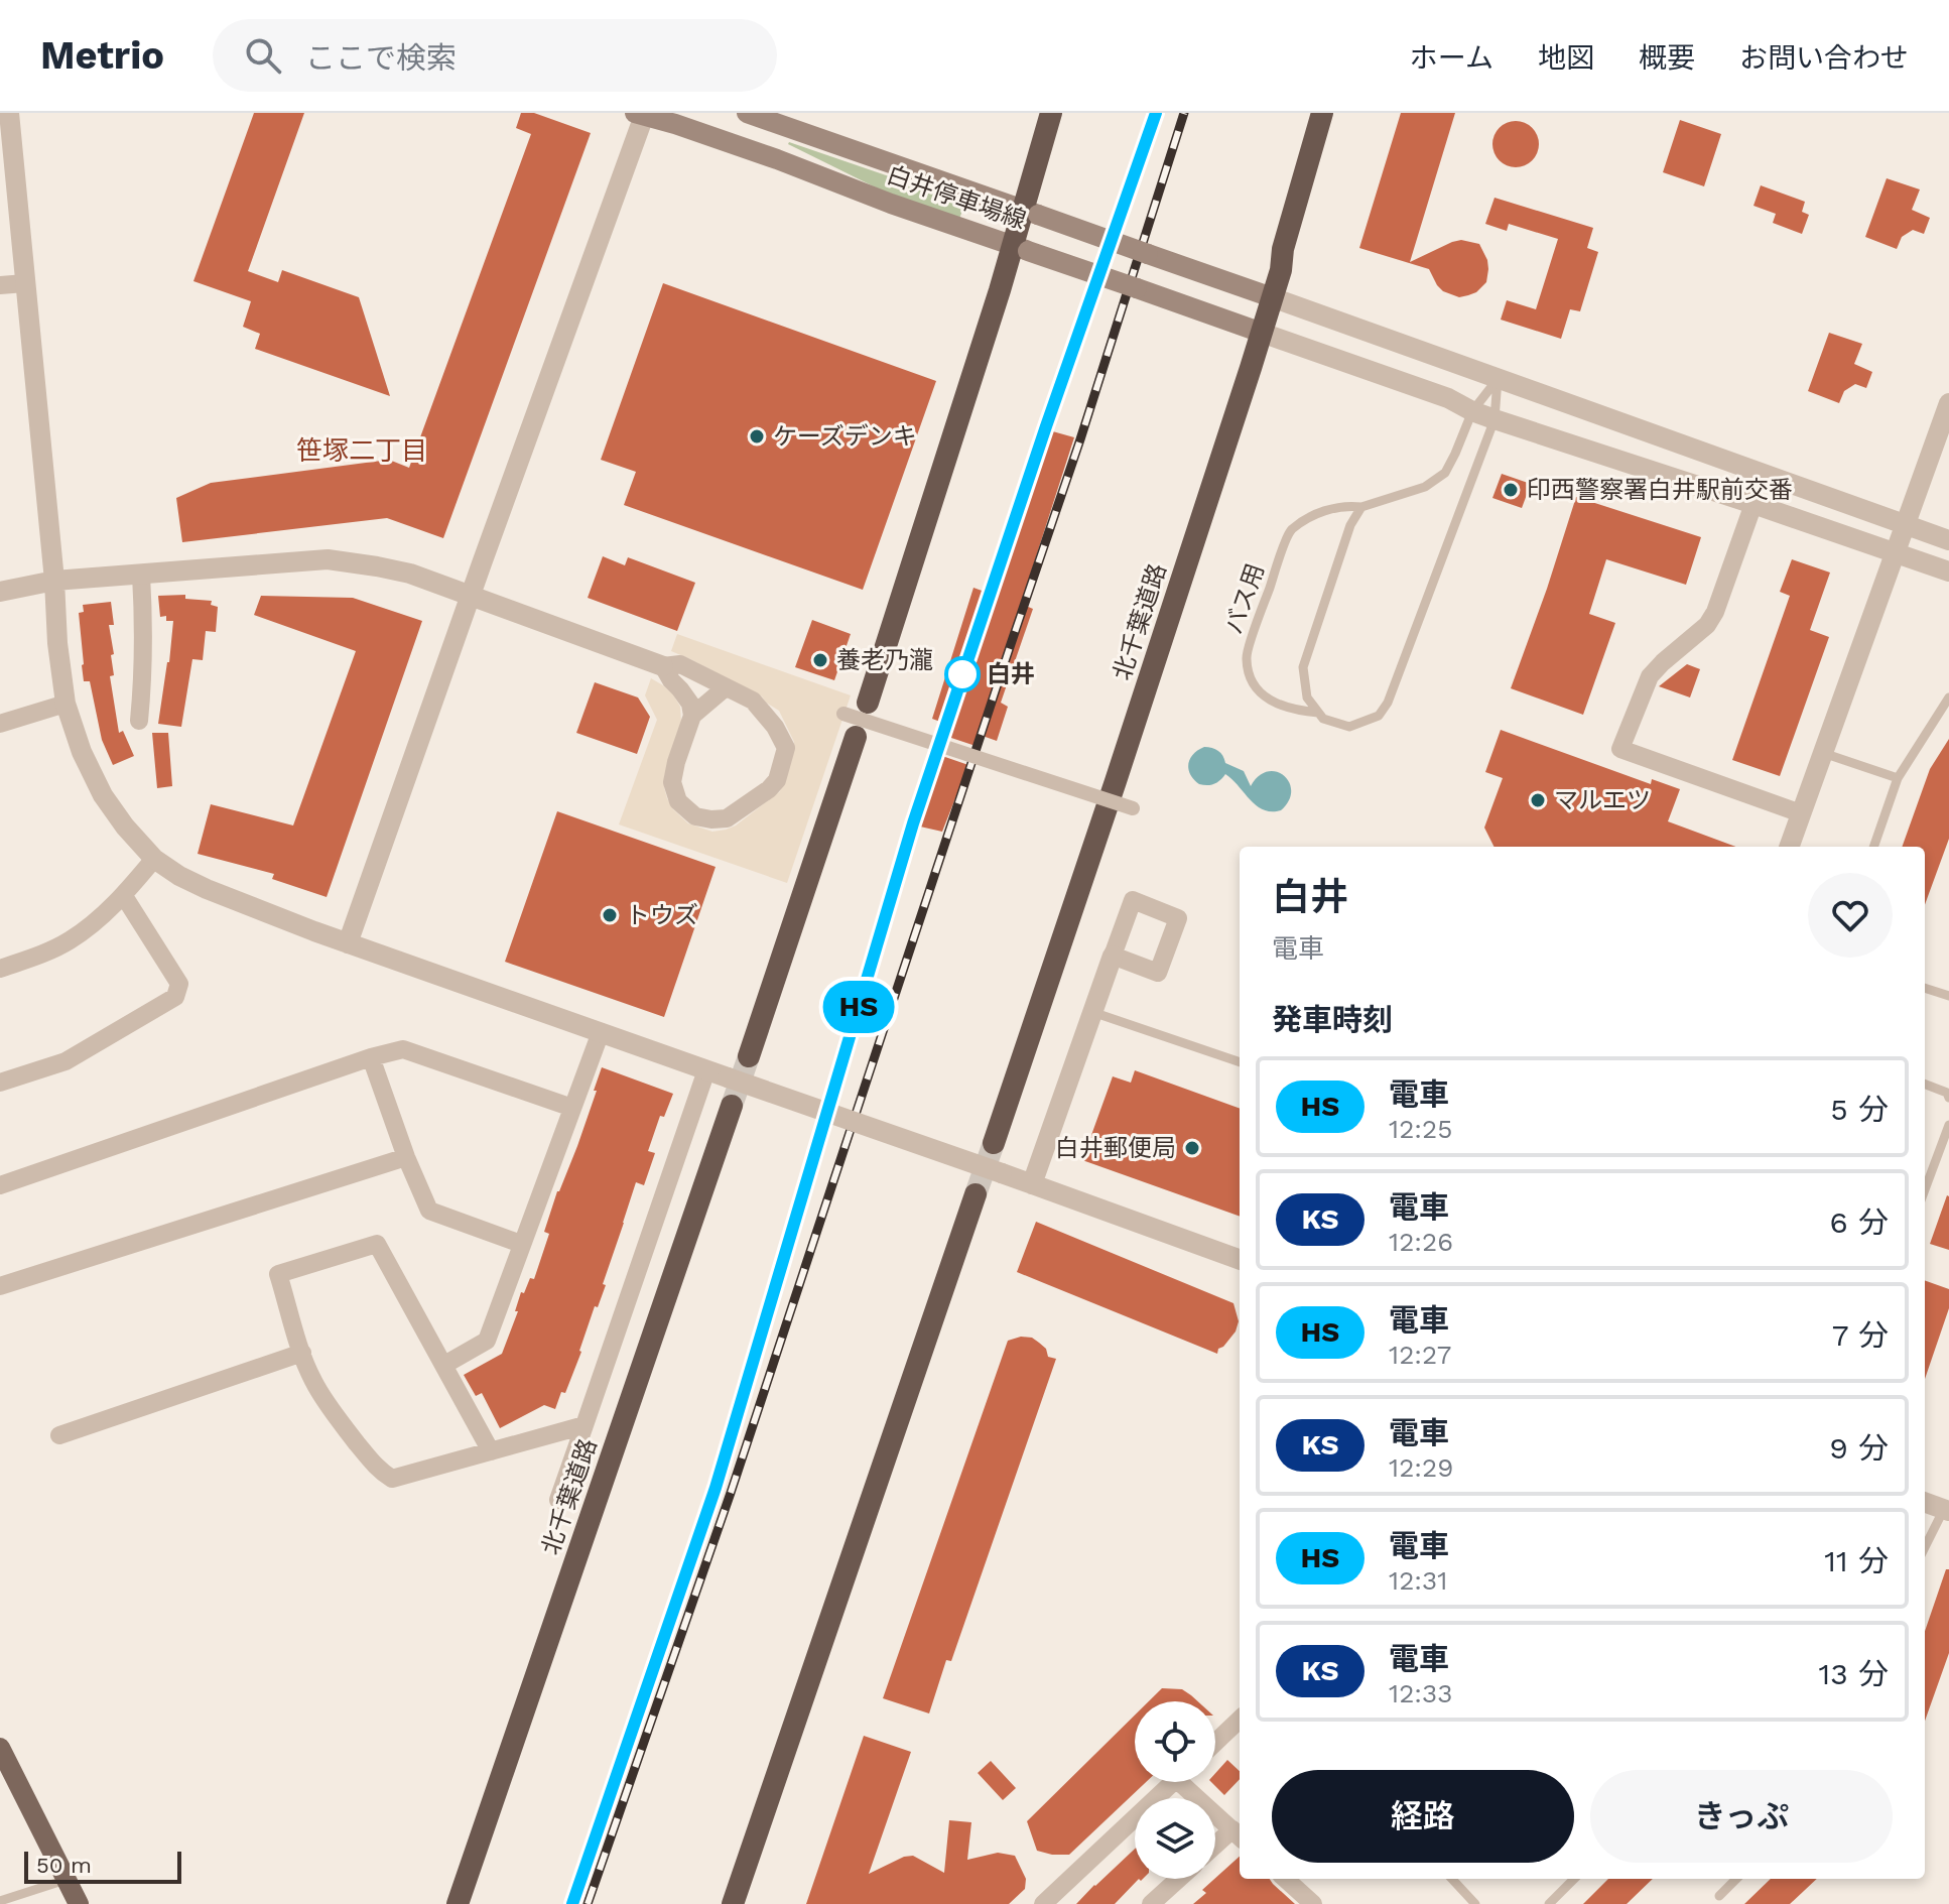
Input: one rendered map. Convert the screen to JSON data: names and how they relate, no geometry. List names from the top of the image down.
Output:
{
  "streets": {
    "highway": ["北千葉道路"],
    "main road": ["白井停車場線"],
    "lane": ["バス用"]
  },
  "crossings": [
    ["白井停車場線", "北千葉道路"]
  ],
  "districts": ["笹塚二丁目"],
  "places": [
    "ケーズデンキ",
    "印西警察署白井駅前交番",
    "養老乃瀧",
    "白井",
    "マルエツ",
    "トウズ",
    "白井郵便局"
  ],
  "scale_bar": "50 m",
  "page": {
    "header": "Metrio",
    "search": "ここで検索",
    "nav": [
      "ホーム",
      "地図",
      "概要",
      "お問い合わせ"
    ],
    "on_map": "HS",
    "heading": [
      ["白井", "電車"],
      "発車時刻"
    ],
    "list": [
      {
        "mark": "HS",
        "name": "電車",
        "note": "12:25",
        "value": "5 分"
      },
      {
        "mark": "KS",
        "name": "電車",
        "note": "12:26",
        "value": "6 分"
      },
      {
        "mark": "HS",
        "name": "電車",
        "note": "12:27",
        "value": "7 分"
      },
      {
        "mark": "KS",
        "name": "電車",
        "note": "12:29",
        "value": "9 分"
      },
      {
        "mark": "HS",
        "name": "電車",
        "note": "12:31",
        "value": "11 分"
      },
      {
        "mark": "KS",
        "name": "電車",
        "note": "12:33",
        "value": "13 分"
      }
    ],
    "buttons": ["経路", "きっぷ"],
    "scale": "50 m"
  }
}
